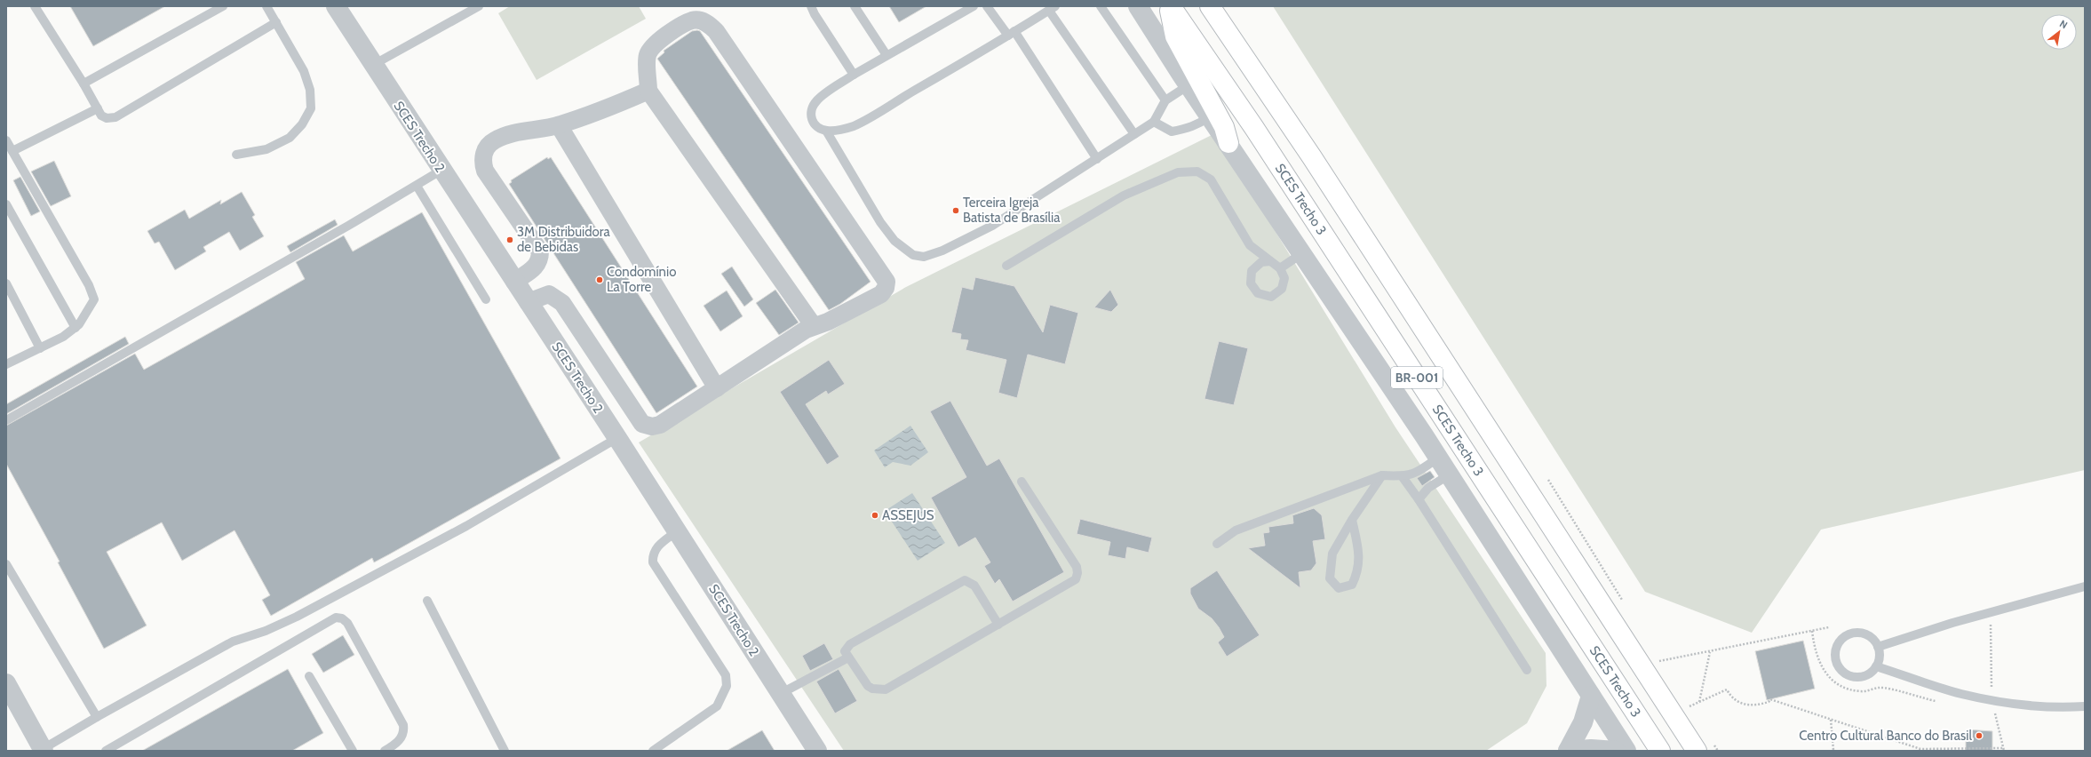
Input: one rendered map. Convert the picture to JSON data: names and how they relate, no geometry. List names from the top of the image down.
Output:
{
  "streets": {
    "highway": ["SCES Trecho 3", "BR-001"],
    "street": ["SCES Trecho 2"]
  },
  "places": [
    "Terceira Igreja Batista de Brasília",
    "3M Distribuidora de Bebidas",
    "Condomínio La Torre",
    "ASSEJUS",
    "Centro Cultural Banco do Brasil"
  ],
  "north": "top right"
}
